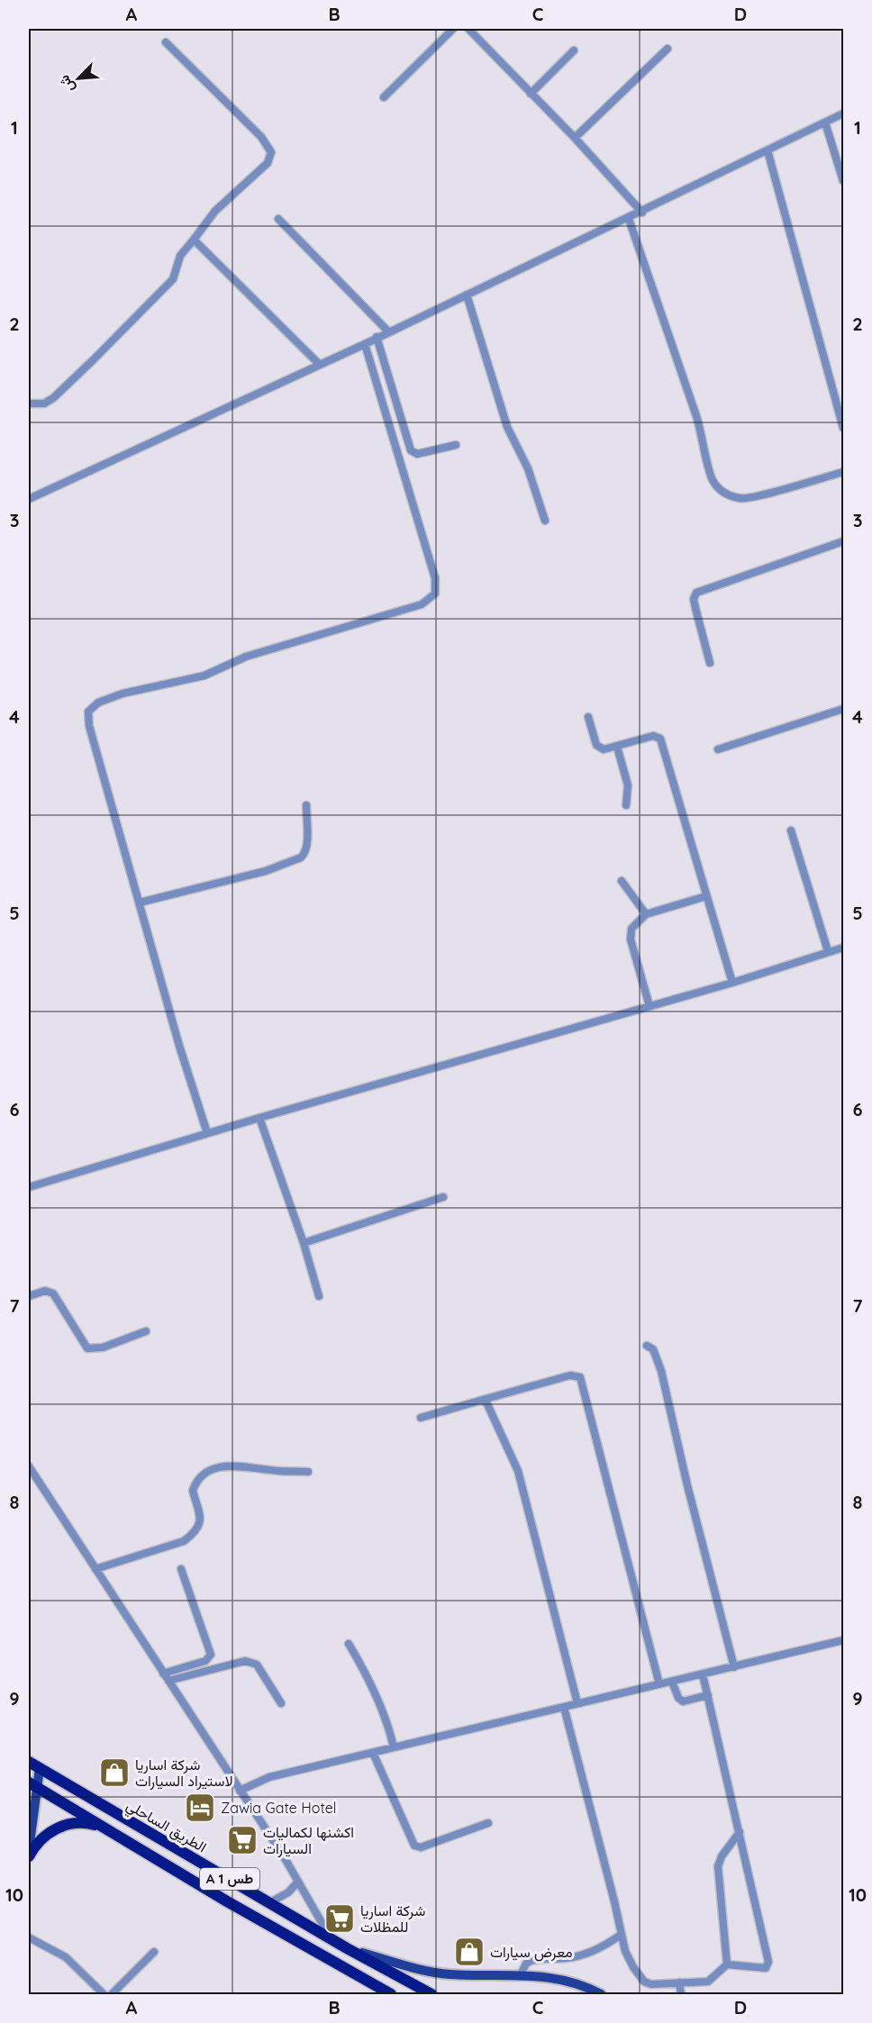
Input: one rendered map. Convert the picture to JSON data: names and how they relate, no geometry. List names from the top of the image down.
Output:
{
  "streets": {
    "highway": ["الطريق الساحلي", "A 1 طس"]
  },
  "places": {
    "shop": ["شركة اساريا لاستيراد السيارات", "معرض سيارات"],
    "hotel": ["Zawia Gate Hotel"],
    "supermarket": ["اكشنها لكماليات السيارات", "شركة اساريا للمظلات"]
  },
  "north": "bottom left",
  "grid": {
    "columns": [
      "A",
      "B",
      "C",
      "D"
    ],
    "rows": [
      "1",
      "2",
      "3",
      "4",
      "5",
      "6",
      "7",
      "8",
      "9",
      "10"
    ]
  }
}
